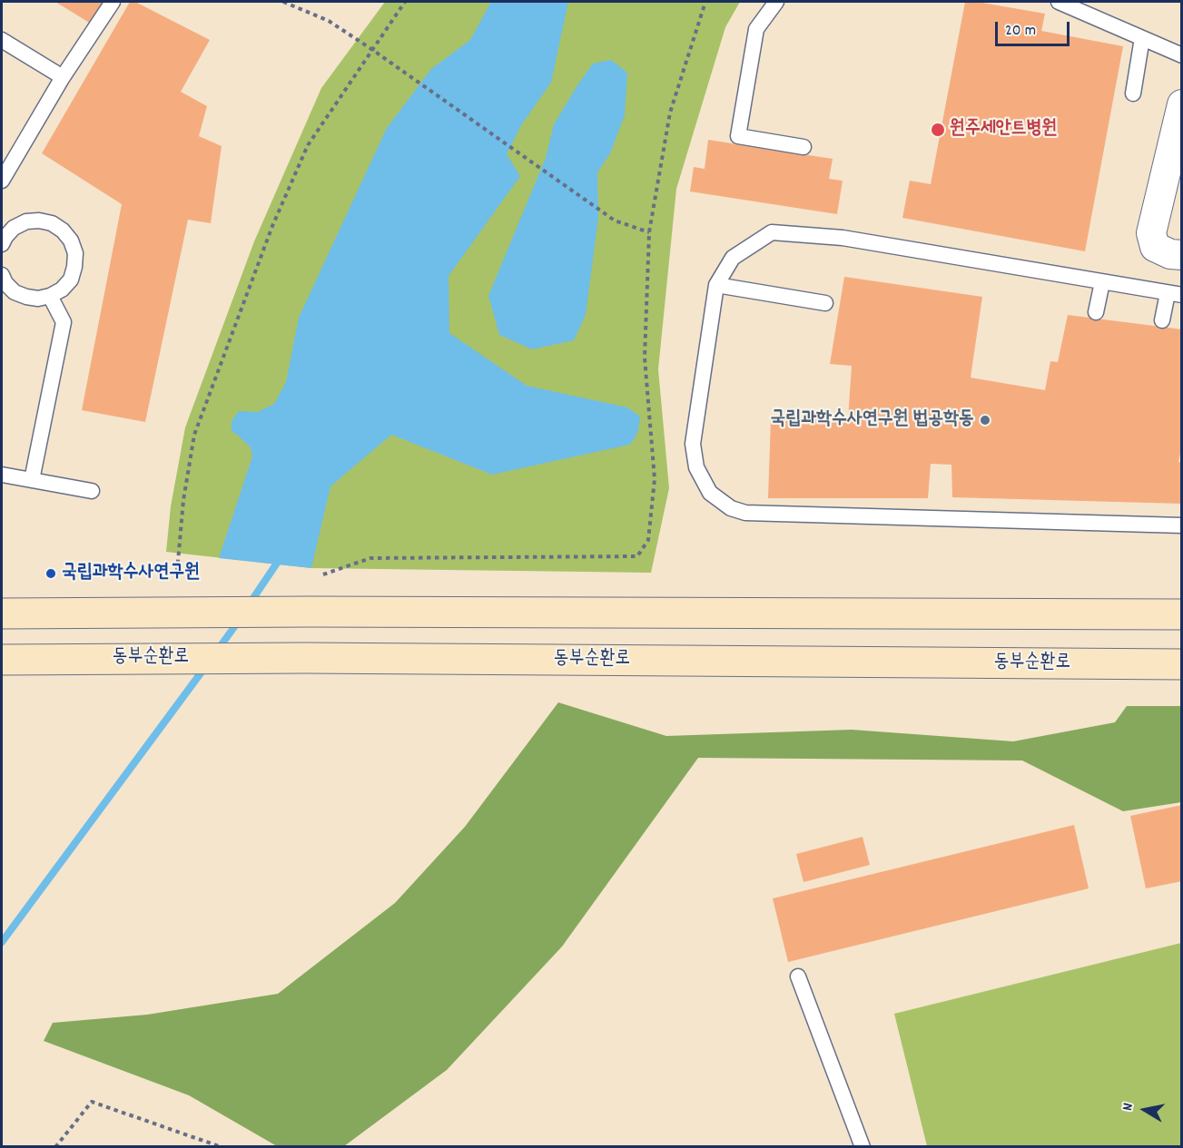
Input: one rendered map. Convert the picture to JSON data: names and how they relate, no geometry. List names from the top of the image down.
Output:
{
  "streets": {
    "street": ["동부순환로"]
  },
  "places": ["원주세안트병원", "국립과학수사연구원 법공학동", "국립과학수사연구원"],
  "scale_bar": "20 m",
  "north": "left"
}
